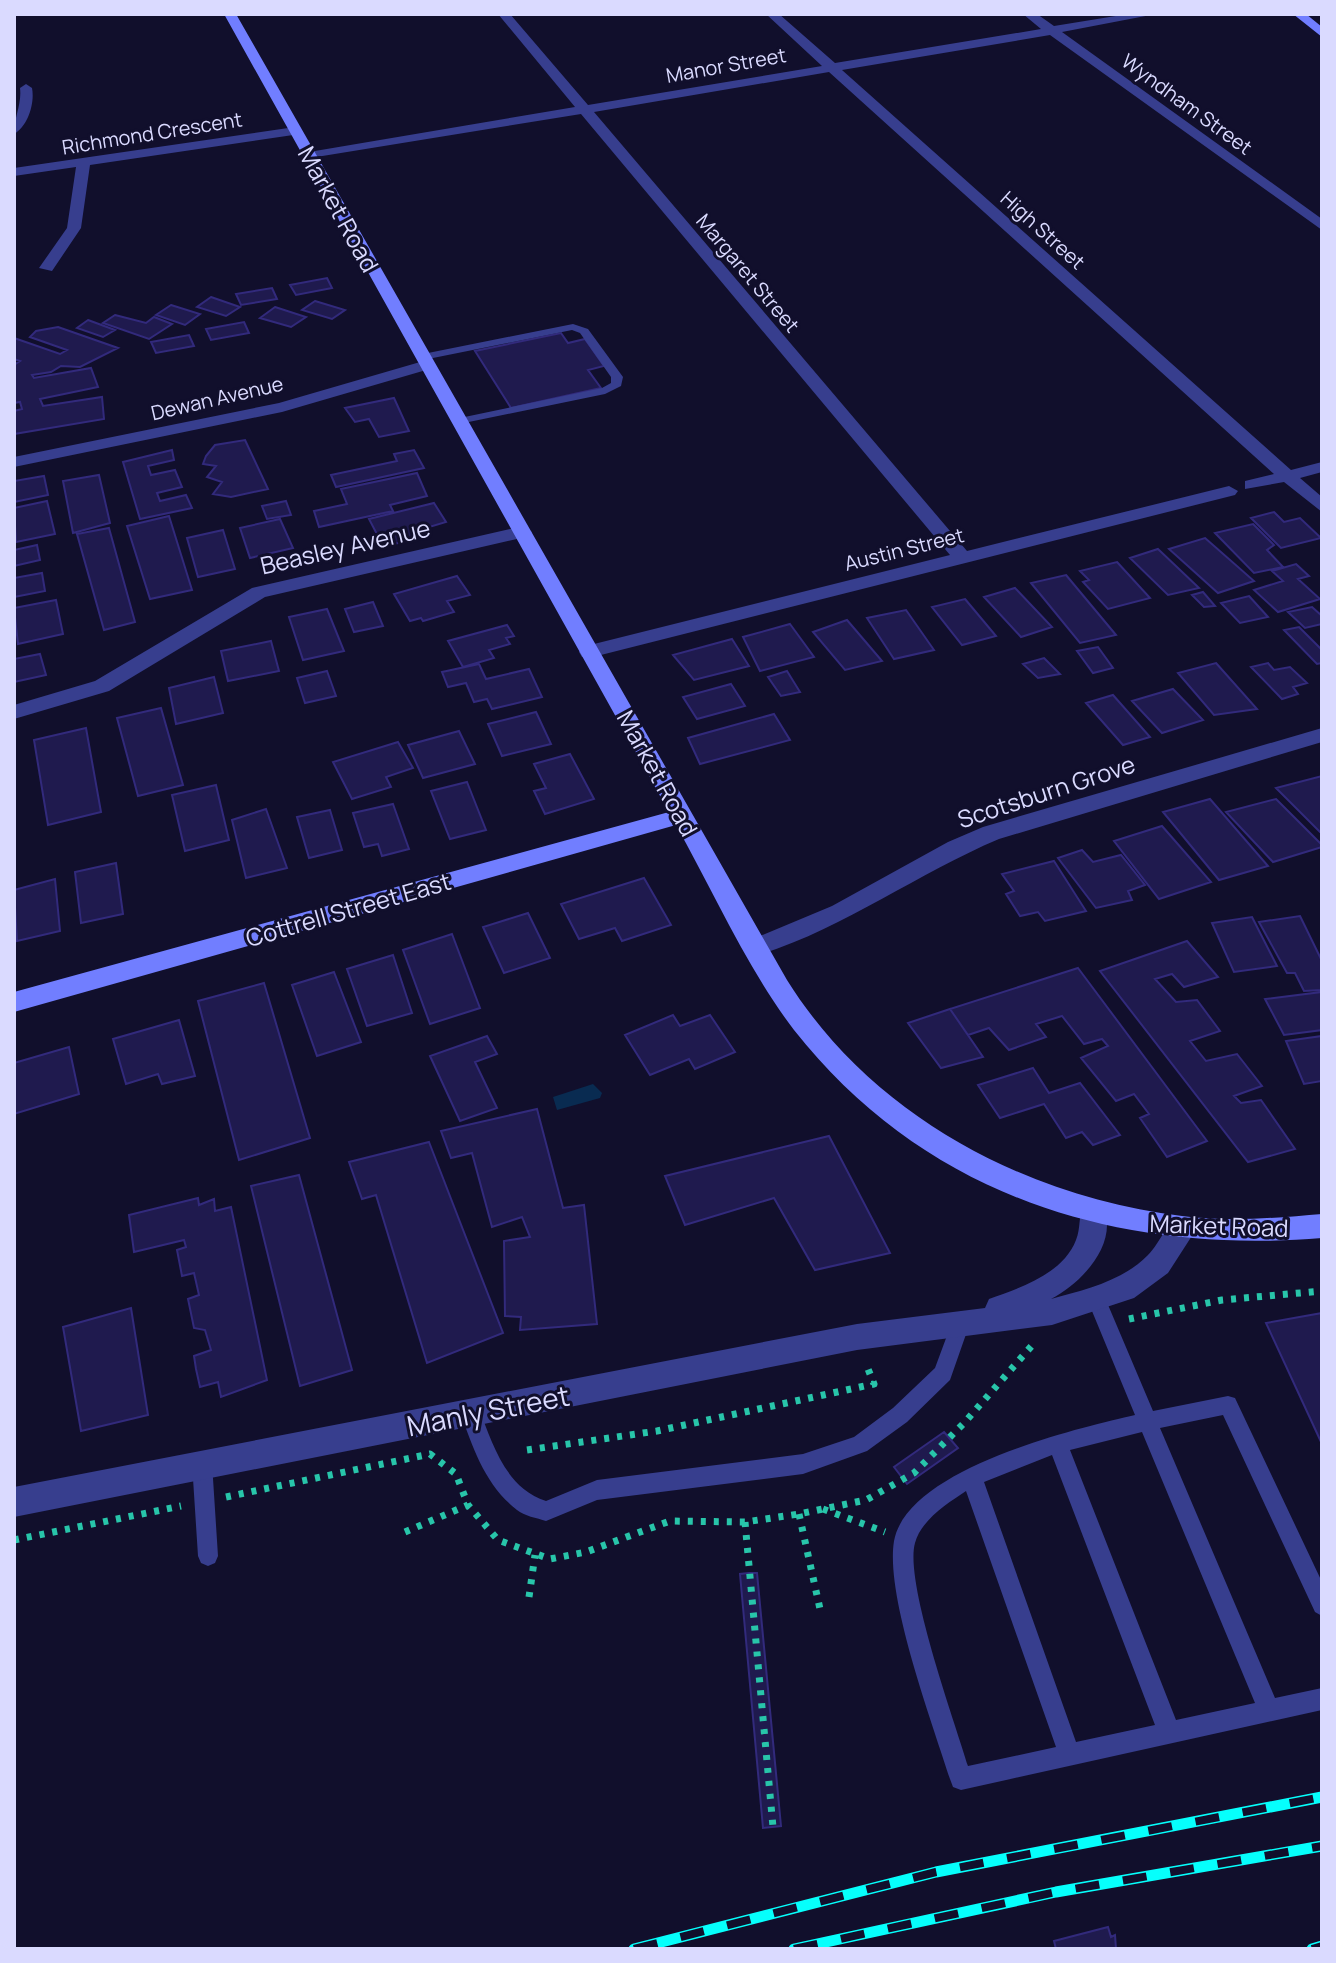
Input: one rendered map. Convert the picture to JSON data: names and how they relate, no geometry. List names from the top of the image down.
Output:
{
  "streets": {
    "street": [
      "Manor Street",
      "Wyndham Street",
      "Richmond Crescent",
      "Market Road",
      "High Street",
      "Margaret Street",
      "Dewan Avenue",
      "Beasley Avenue",
      "Austin Street",
      "Scotsburn Grove",
      "Cottrell Street East",
      "Manly Street"
    ]
  },
  "crossings": [
    ["Manor Street", "Wyndham Street"],
    ["Manor Street", "Market Road"],
    ["Manor Street", "High Street"],
    ["Manor Street", "Margaret Street"],
    ["Richmond Crescent", "Market Road"],
    ["Market Road", "Dewan Avenue"],
    ["Market Road", "Beasley Avenue"],
    ["Market Road", "Austin Street"],
    ["Market Road", "Scotsburn Grove"],
    ["Market Road", "Cottrell Street East"],
    ["Market Road", "Manly Street"],
    ["Margaret Street", "Austin Street"]
  ]
}
